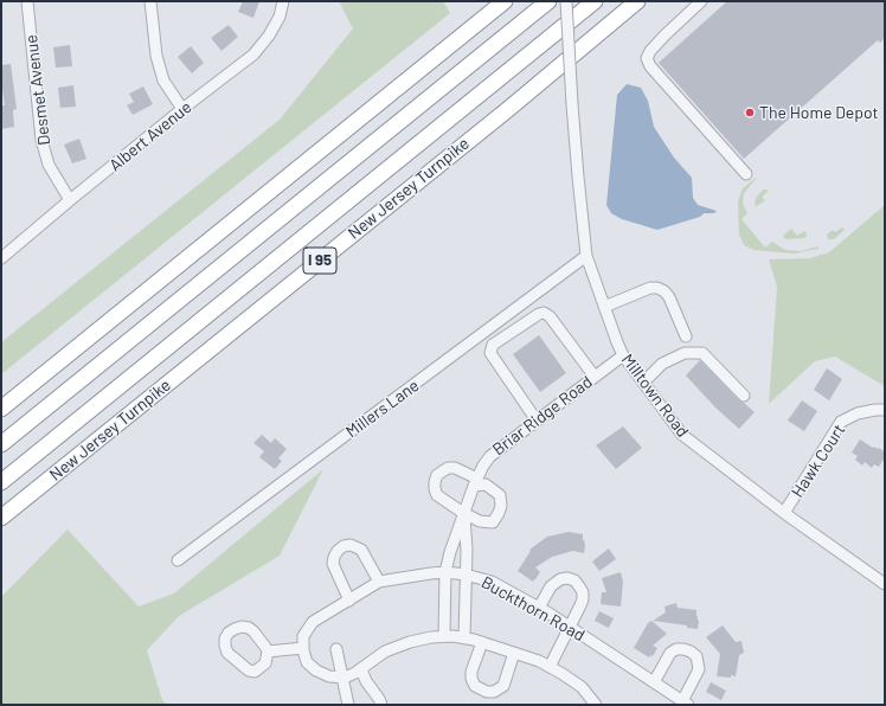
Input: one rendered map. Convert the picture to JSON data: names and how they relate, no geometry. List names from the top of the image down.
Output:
{
  "streets": {
    "highway": ["New Jersey Turnpike", "I 95"],
    "street": [
      "Desmet Avenue",
      "Albert Avenue",
      "Milltown Road",
      "Millers Lane",
      "Briar Ridge Road",
      "Hawk Court",
      "Buckthorn Road"
    ]
  },
  "crossings": [
    ["Desmet Avenue", "Albert Avenue"],
    ["Milltown Road", "Millers Lane"],
    ["Milltown Road", "Briar Ridge Road"],
    ["Milltown Road", "Hawk Court"],
    ["Briar Ridge Road", "Buckthorn Road"]
  ],
  "places": ["The Home Depot"]
}
